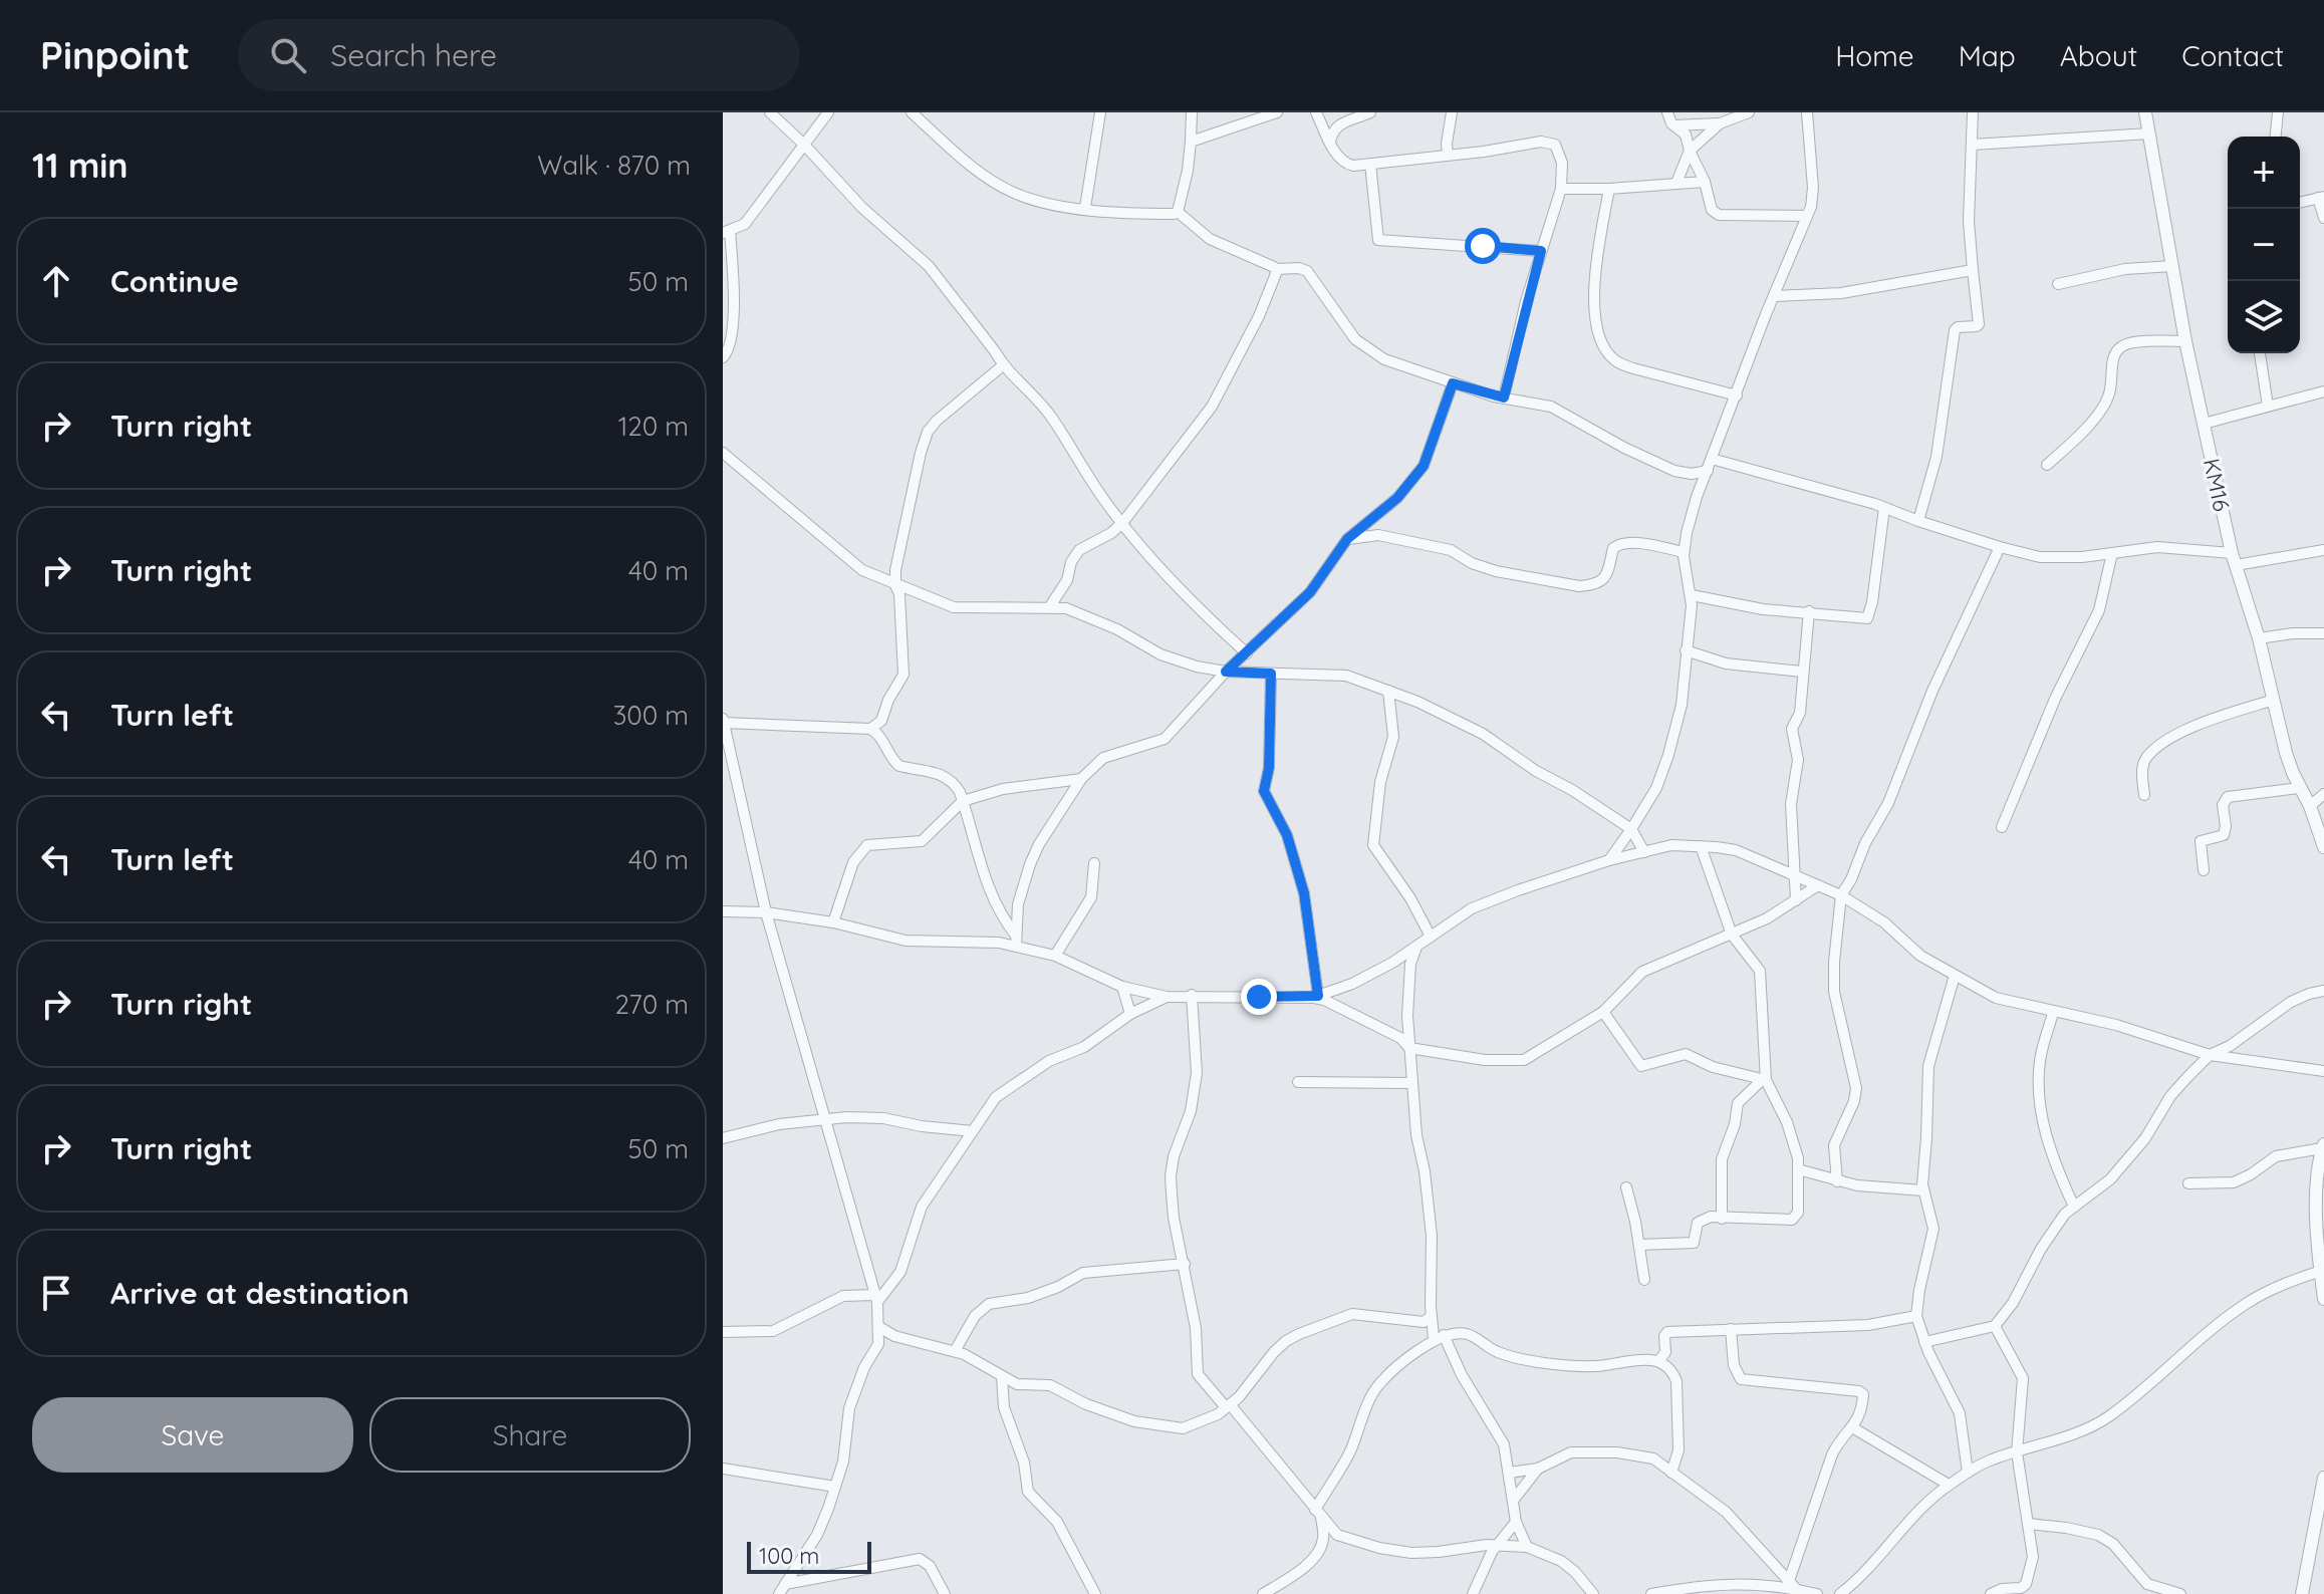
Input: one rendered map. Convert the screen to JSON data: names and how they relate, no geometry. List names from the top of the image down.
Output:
{
  "streets": {
    "street": ["KM16"]
  },
  "scale_bar": "100 m",
  "page": {
    "header": "Pinpoint",
    "search": "Search here",
    "nav": [
      "Home",
      "Map",
      "About",
      "Contact"
    ],
    "heading": ["11 min", "Walk · 870 m"],
    "map_buttons": ["+", "−"],
    "list": [
      ["Continue", "50 m"],
      ["Turn right", "120 m"],
      ["Turn right", "40 m"],
      ["Turn left", "300 m"],
      ["Turn left", "40 m"],
      ["Turn right", "270 m"],
      ["Turn right", "50 m"],
      "Arrive at destination"
    ],
    "buttons": ["Save", "Share"],
    "scale": "100 m"
  }
}
